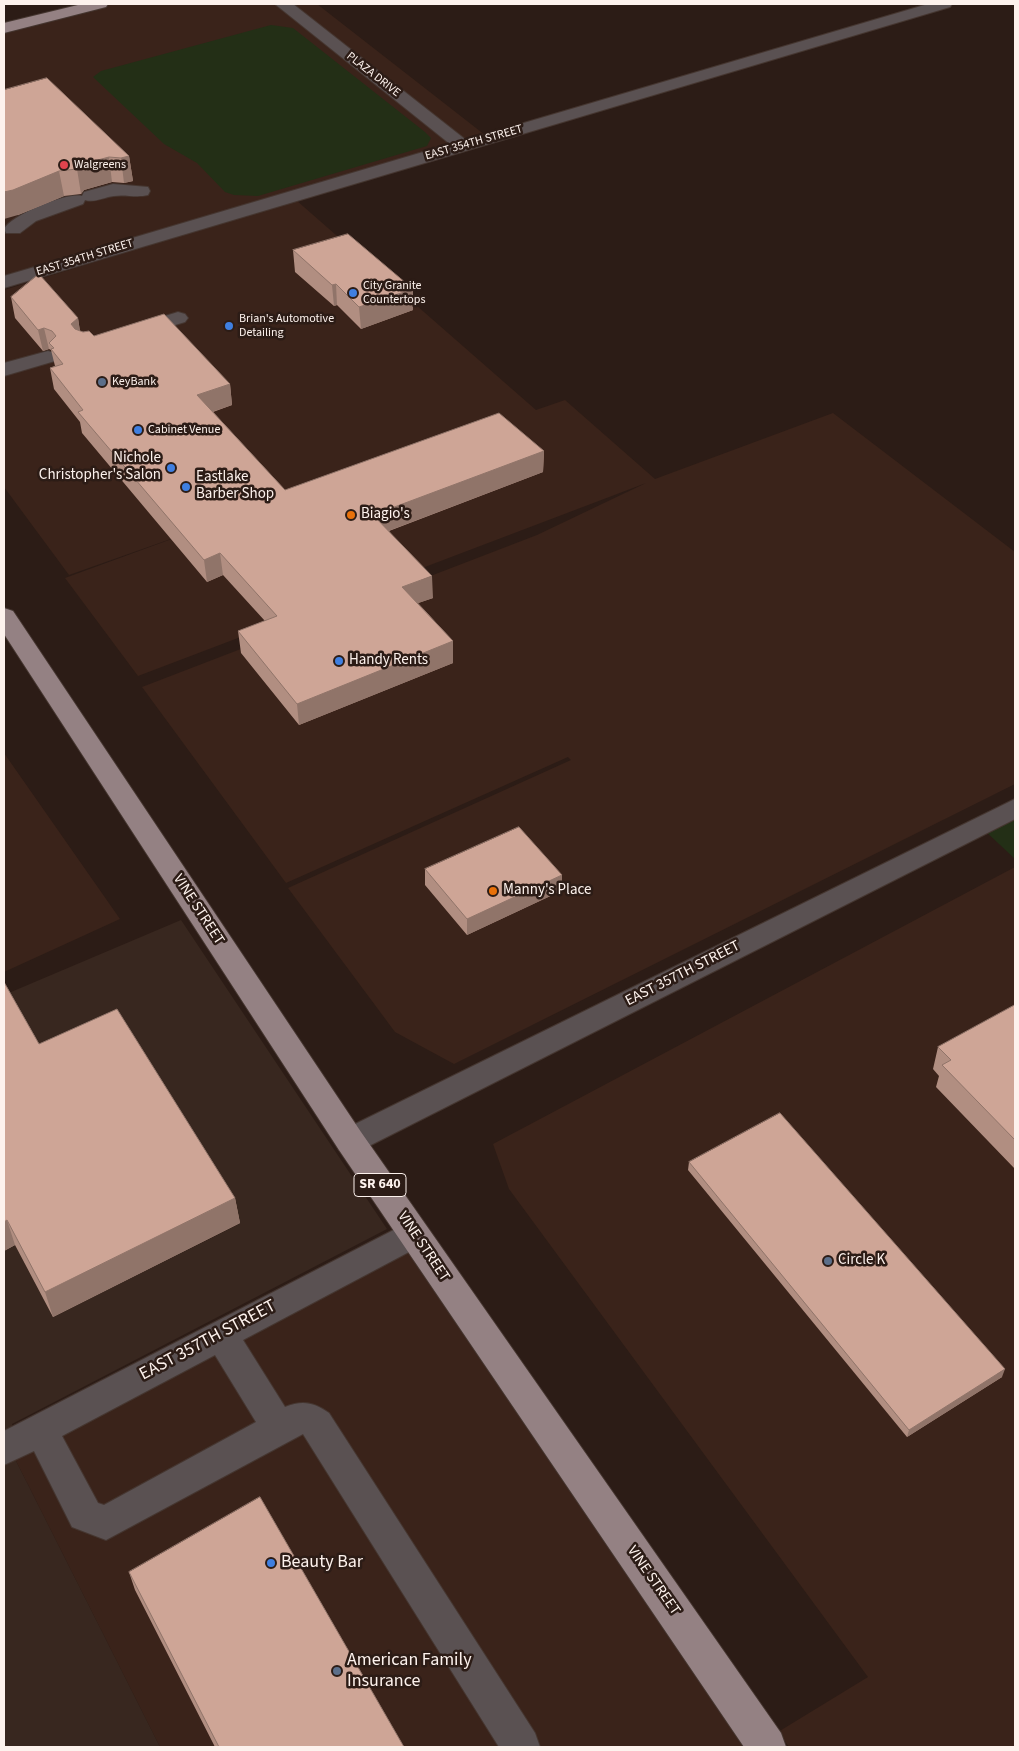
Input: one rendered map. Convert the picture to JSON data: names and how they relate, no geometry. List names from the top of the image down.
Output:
{
  "streets": {
    "main road": ["VINE STREET", "SR 640"],
    "street": ["PLAZA DRIVE", "EAST 354TH STREET", "EAST 357TH STREET"]
  },
  "crossings": [
    ["PLAZA DRIVE", "EAST 354TH STREET"],
    ["VINE STREET", "EAST 357TH STREET"]
  ],
  "places": [
    "Walgreens",
    "City Granite Countertops",
    "Brian's Automotive Detailing",
    "KeyBank",
    "Cabinet Venue",
    "Nichole Christopher's Salon",
    "Eastlake Barber Shop",
    "Biagio's",
    "Handy Rents",
    "Manny's Place",
    "Circle K",
    "Beauty Bar",
    "American Family Insurance"
  ]
}
